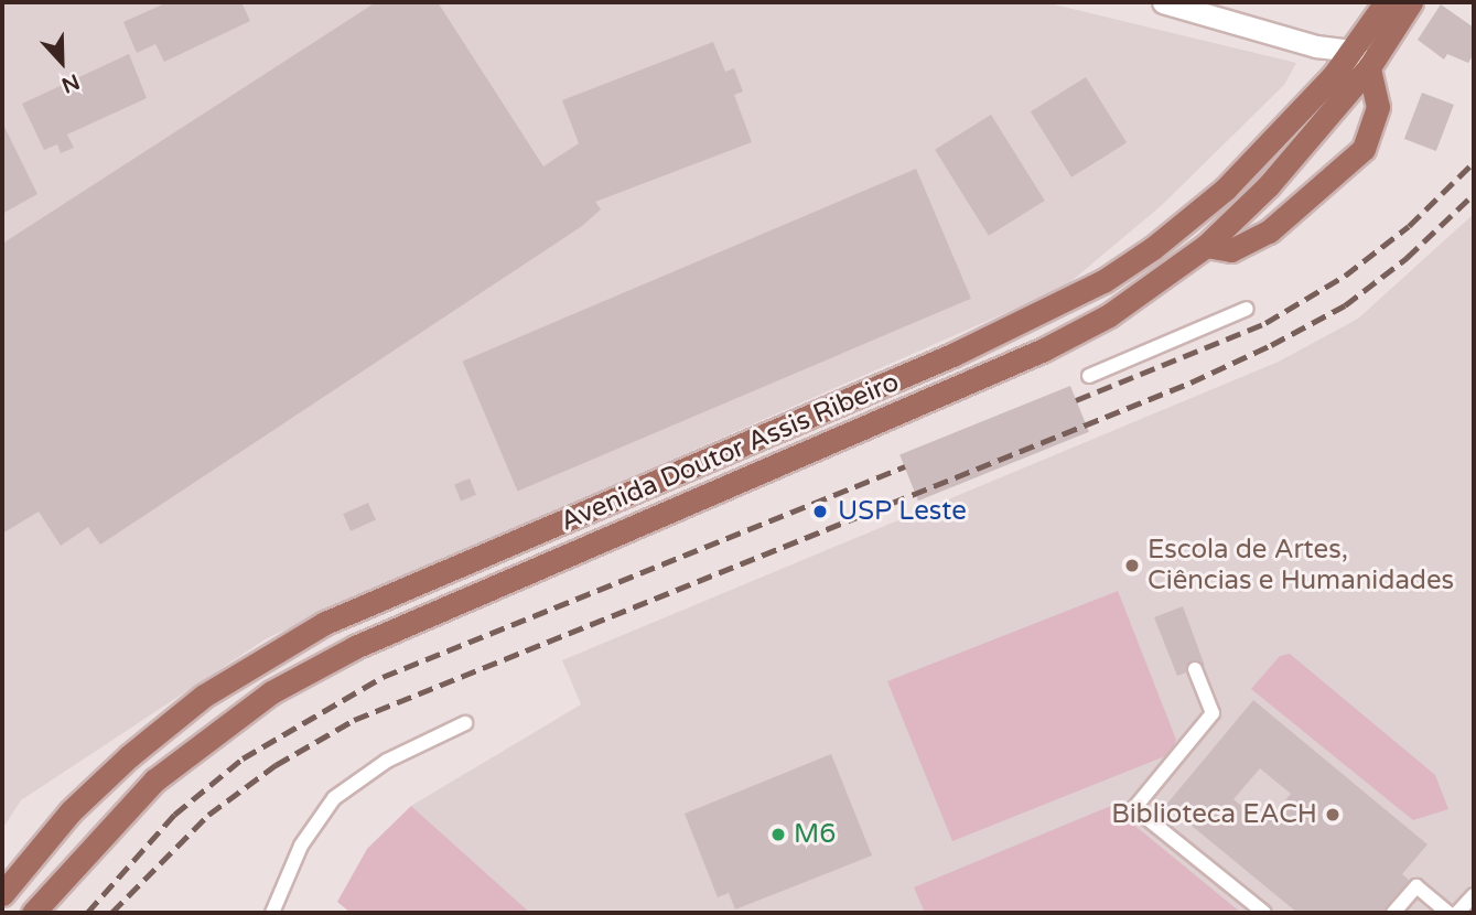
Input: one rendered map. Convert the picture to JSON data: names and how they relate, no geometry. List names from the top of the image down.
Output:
{
  "streets": {
    "main road": ["Avenida Doutor Assis Ribeiro"]
  },
  "places": [
    "USP Leste",
    "Escola de Artes, Ciências e Humanidades",
    "Biblioteca EACH",
    "M6"
  ],
  "north": "bottom"
}
